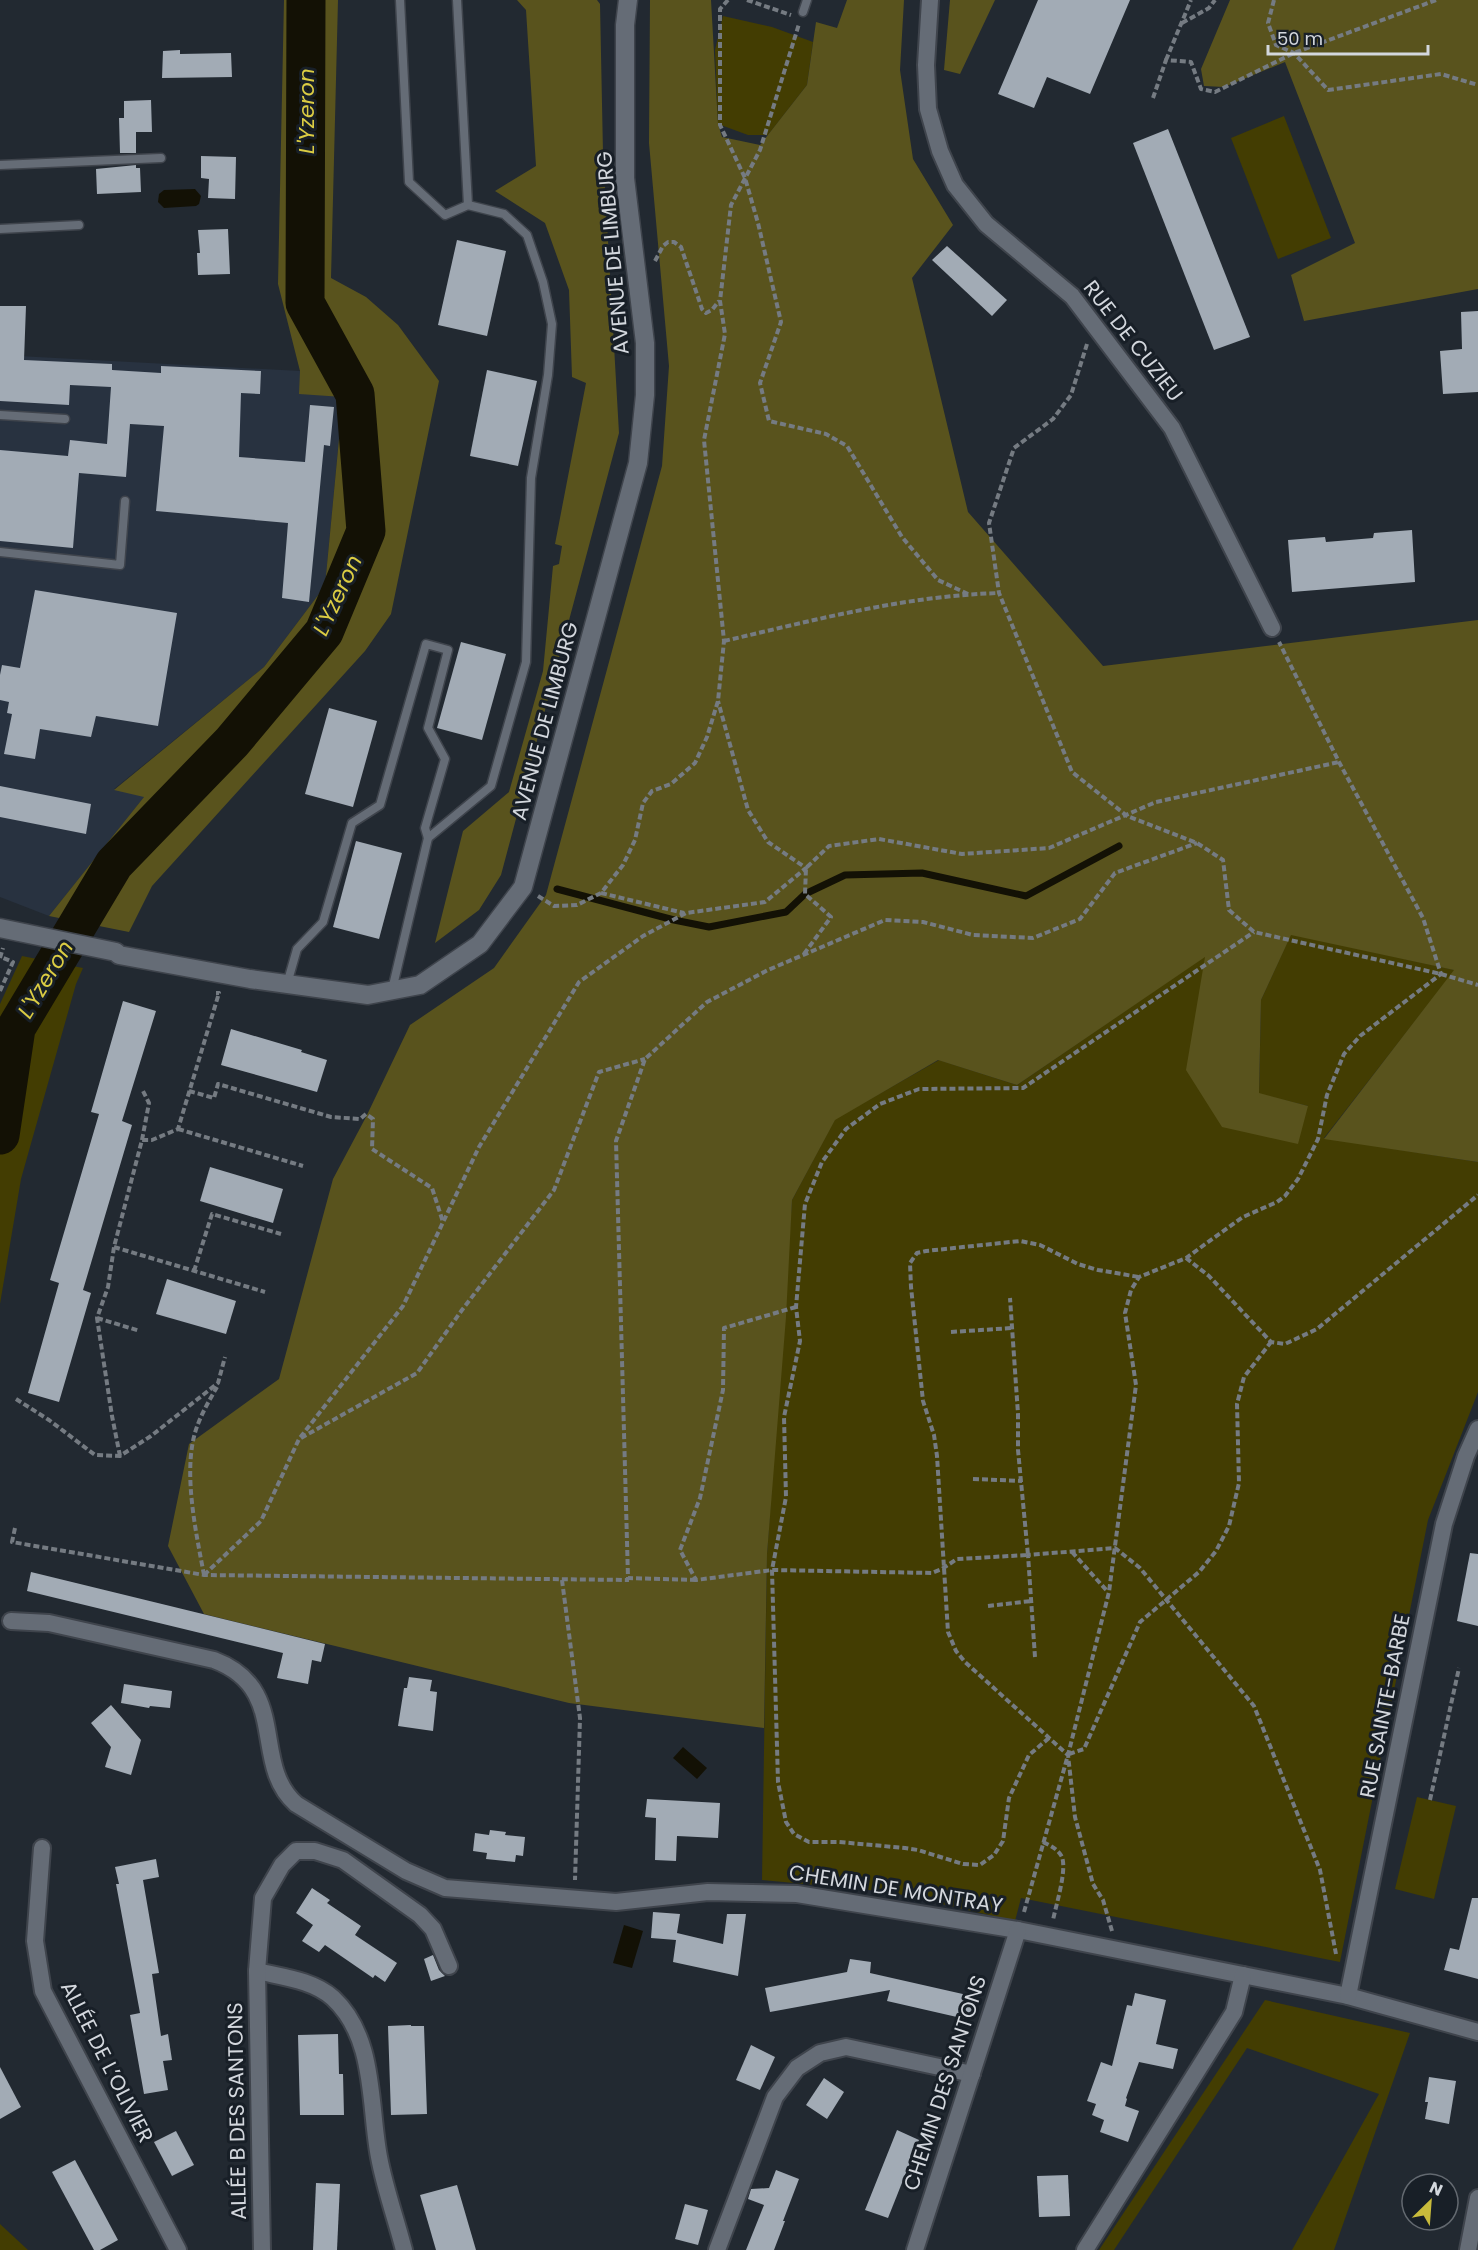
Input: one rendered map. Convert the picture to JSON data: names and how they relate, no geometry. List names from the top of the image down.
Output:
{
  "streets": {
    "street": [
      "AVENUE DE LIMBURG",
      "RUE DE CUZIEU",
      "RUE SAINTE-BARBE",
      "CHEMIN DE MONTRAY",
      "ALLÉE DE L’OLIVIER",
      "CHEMIN DES SANTONS",
      "ALLÉE B DES SANTONS"
    ]
  },
  "crossings": [
    ["RUE SAINTE-BARBE", "CHEMIN DE MONTRAY"],
    ["CHEMIN DE MONTRAY", "CHEMIN DES SANTONS"]
  ],
  "water": ["L'Yzeron"],
  "scale_bar": "50 m",
  "north": "top right"
}
